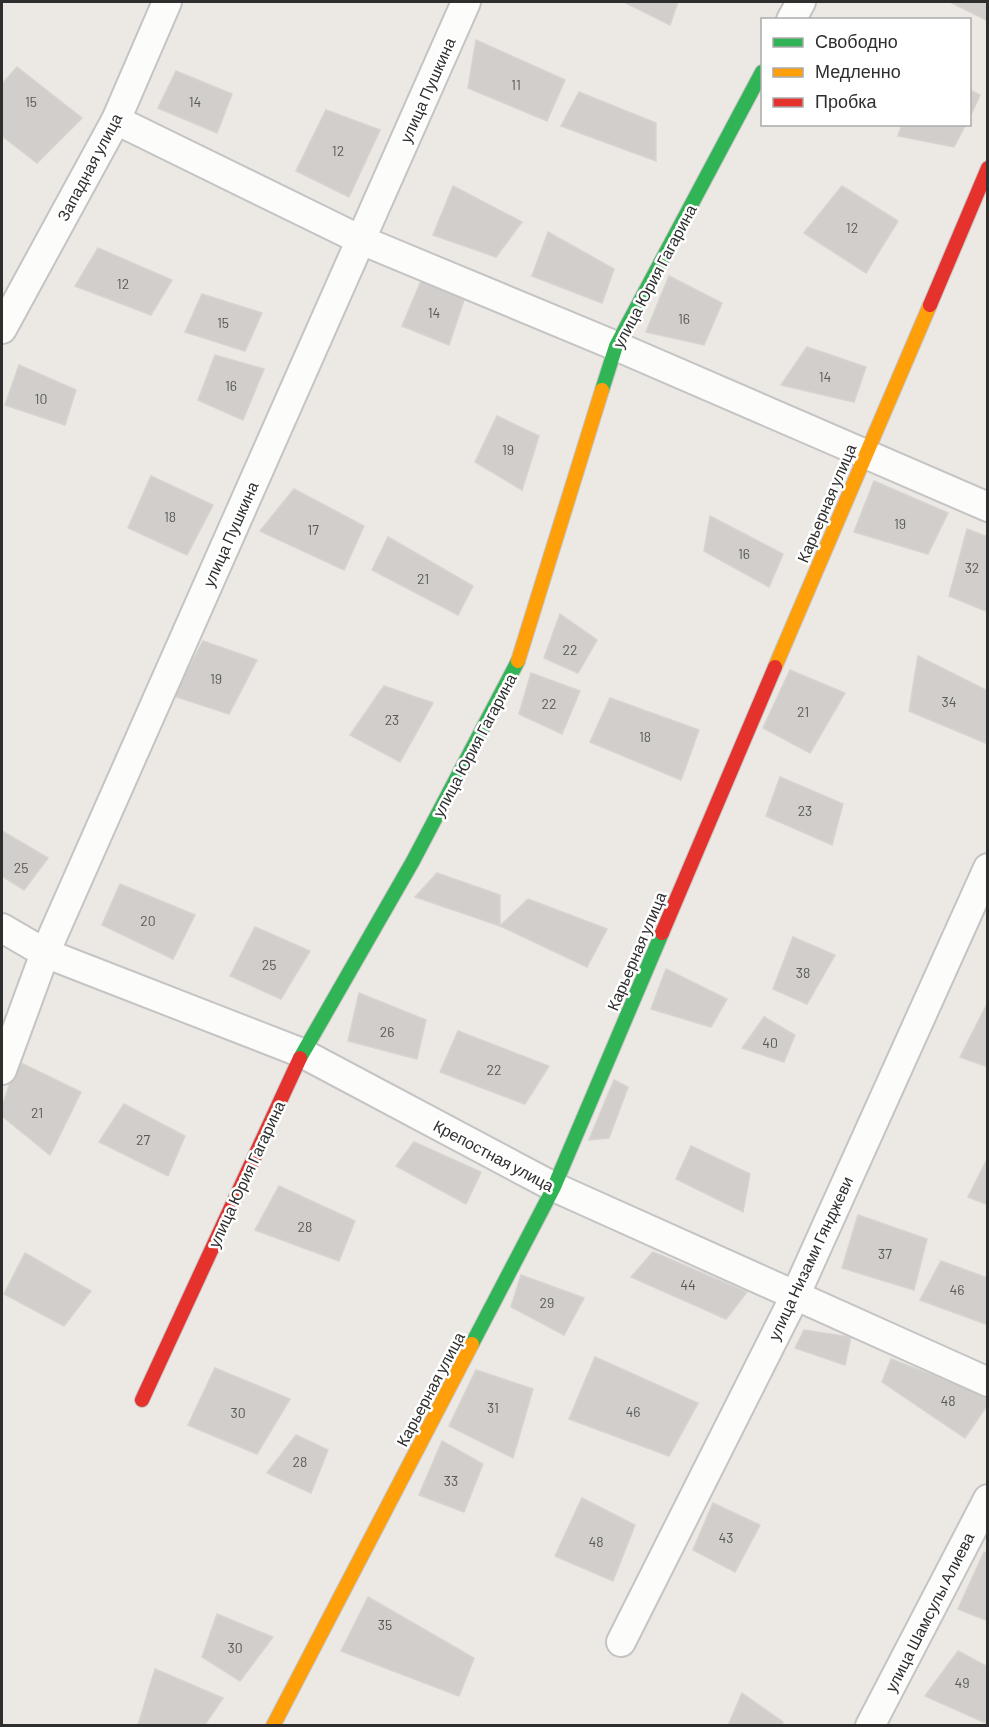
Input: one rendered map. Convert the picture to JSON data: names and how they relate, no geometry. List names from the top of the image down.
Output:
{
  "streets": {
    "street": [
      "улица Пушкина",
      "Западная улица",
      "улица Юрия Гагарина",
      "Карьерная улица",
      "Крепостная улица",
      "улица Низами Гянджеви",
      "улица Шамсулы Алиева"
    ]
  },
  "crossings": [
    ["улица Пушкина", "Крепостная улица"],
    ["улица Юрия Гагарина", "Крепостная улица"],
    ["Карьерная улица", "Крепостная улица"],
    ["Крепостная улица", "улица Низами Гянджеви"]
  ],
  "house_numbers": [
    "11",
    "15",
    "14",
    "12",
    "12",
    "12",
    "14",
    "16",
    "15",
    "14",
    "16",
    "10",
    "19",
    "18",
    "19",
    "17",
    "16",
    "32",
    "21",
    "22",
    "19",
    "34",
    "22",
    "21",
    "23",
    "18",
    "23",
    "25",
    "20",
    "25",
    "38",
    "26",
    "40",
    "22",
    "21",
    "27",
    "28",
    "37",
    "44",
    "46",
    "29",
    "48",
    "31",
    "46",
    "30",
    "28",
    "33",
    "43",
    "48",
    "35",
    "30",
    "49"
  ],
  "legend": ["Свободно", "Медленно", "Пробка"]
}
